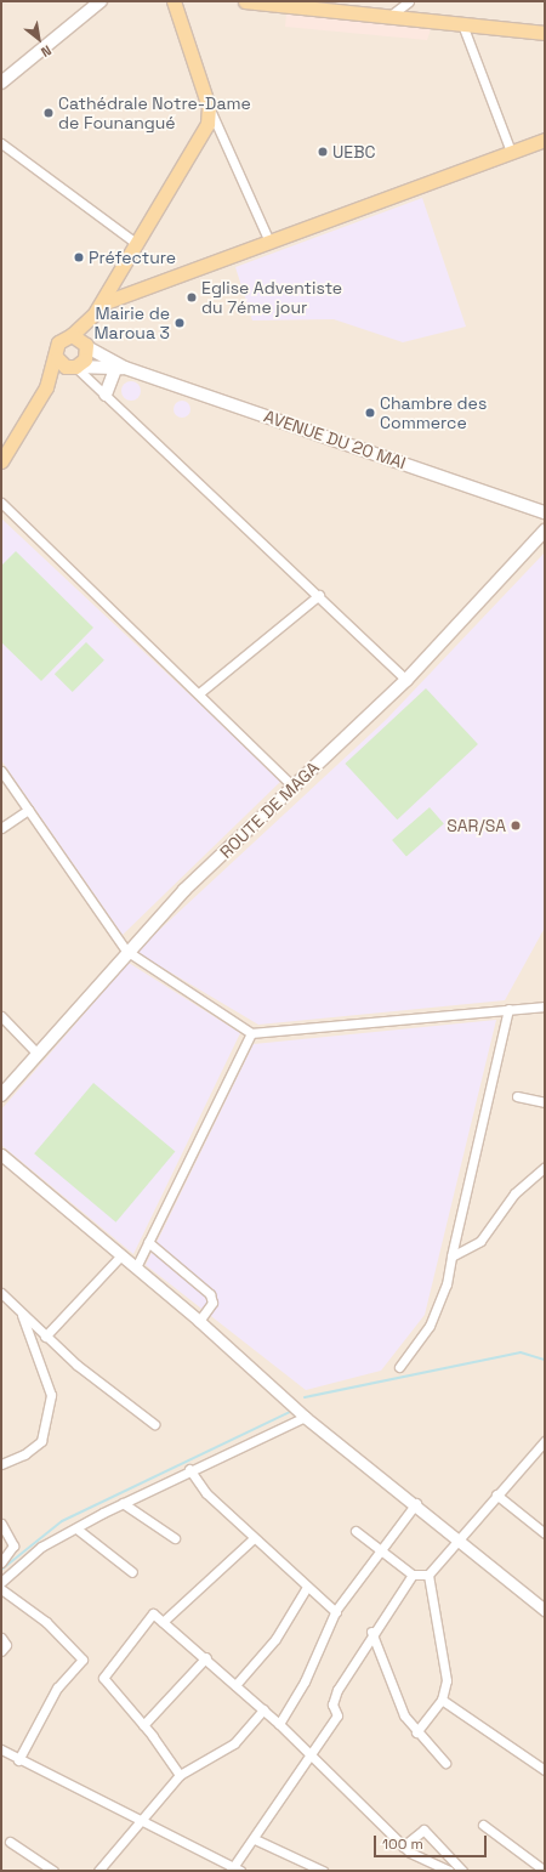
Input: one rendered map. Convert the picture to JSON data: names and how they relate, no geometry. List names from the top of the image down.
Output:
{
  "streets": {
    "main road": ["AVENUE DU 20 MAI", "ROUTE DE MAGA"]
  },
  "places": [
    "Cathédrale Notre-Dame de Founangué",
    "UEBC",
    "Préfecture",
    "Eglise Adventiste du 7éme jour",
    "Mairie de Maroua 3",
    "Chambre des Commerce",
    "SAR/SA"
  ],
  "scale_bar": "100 m",
  "north": "bottom right"
}
